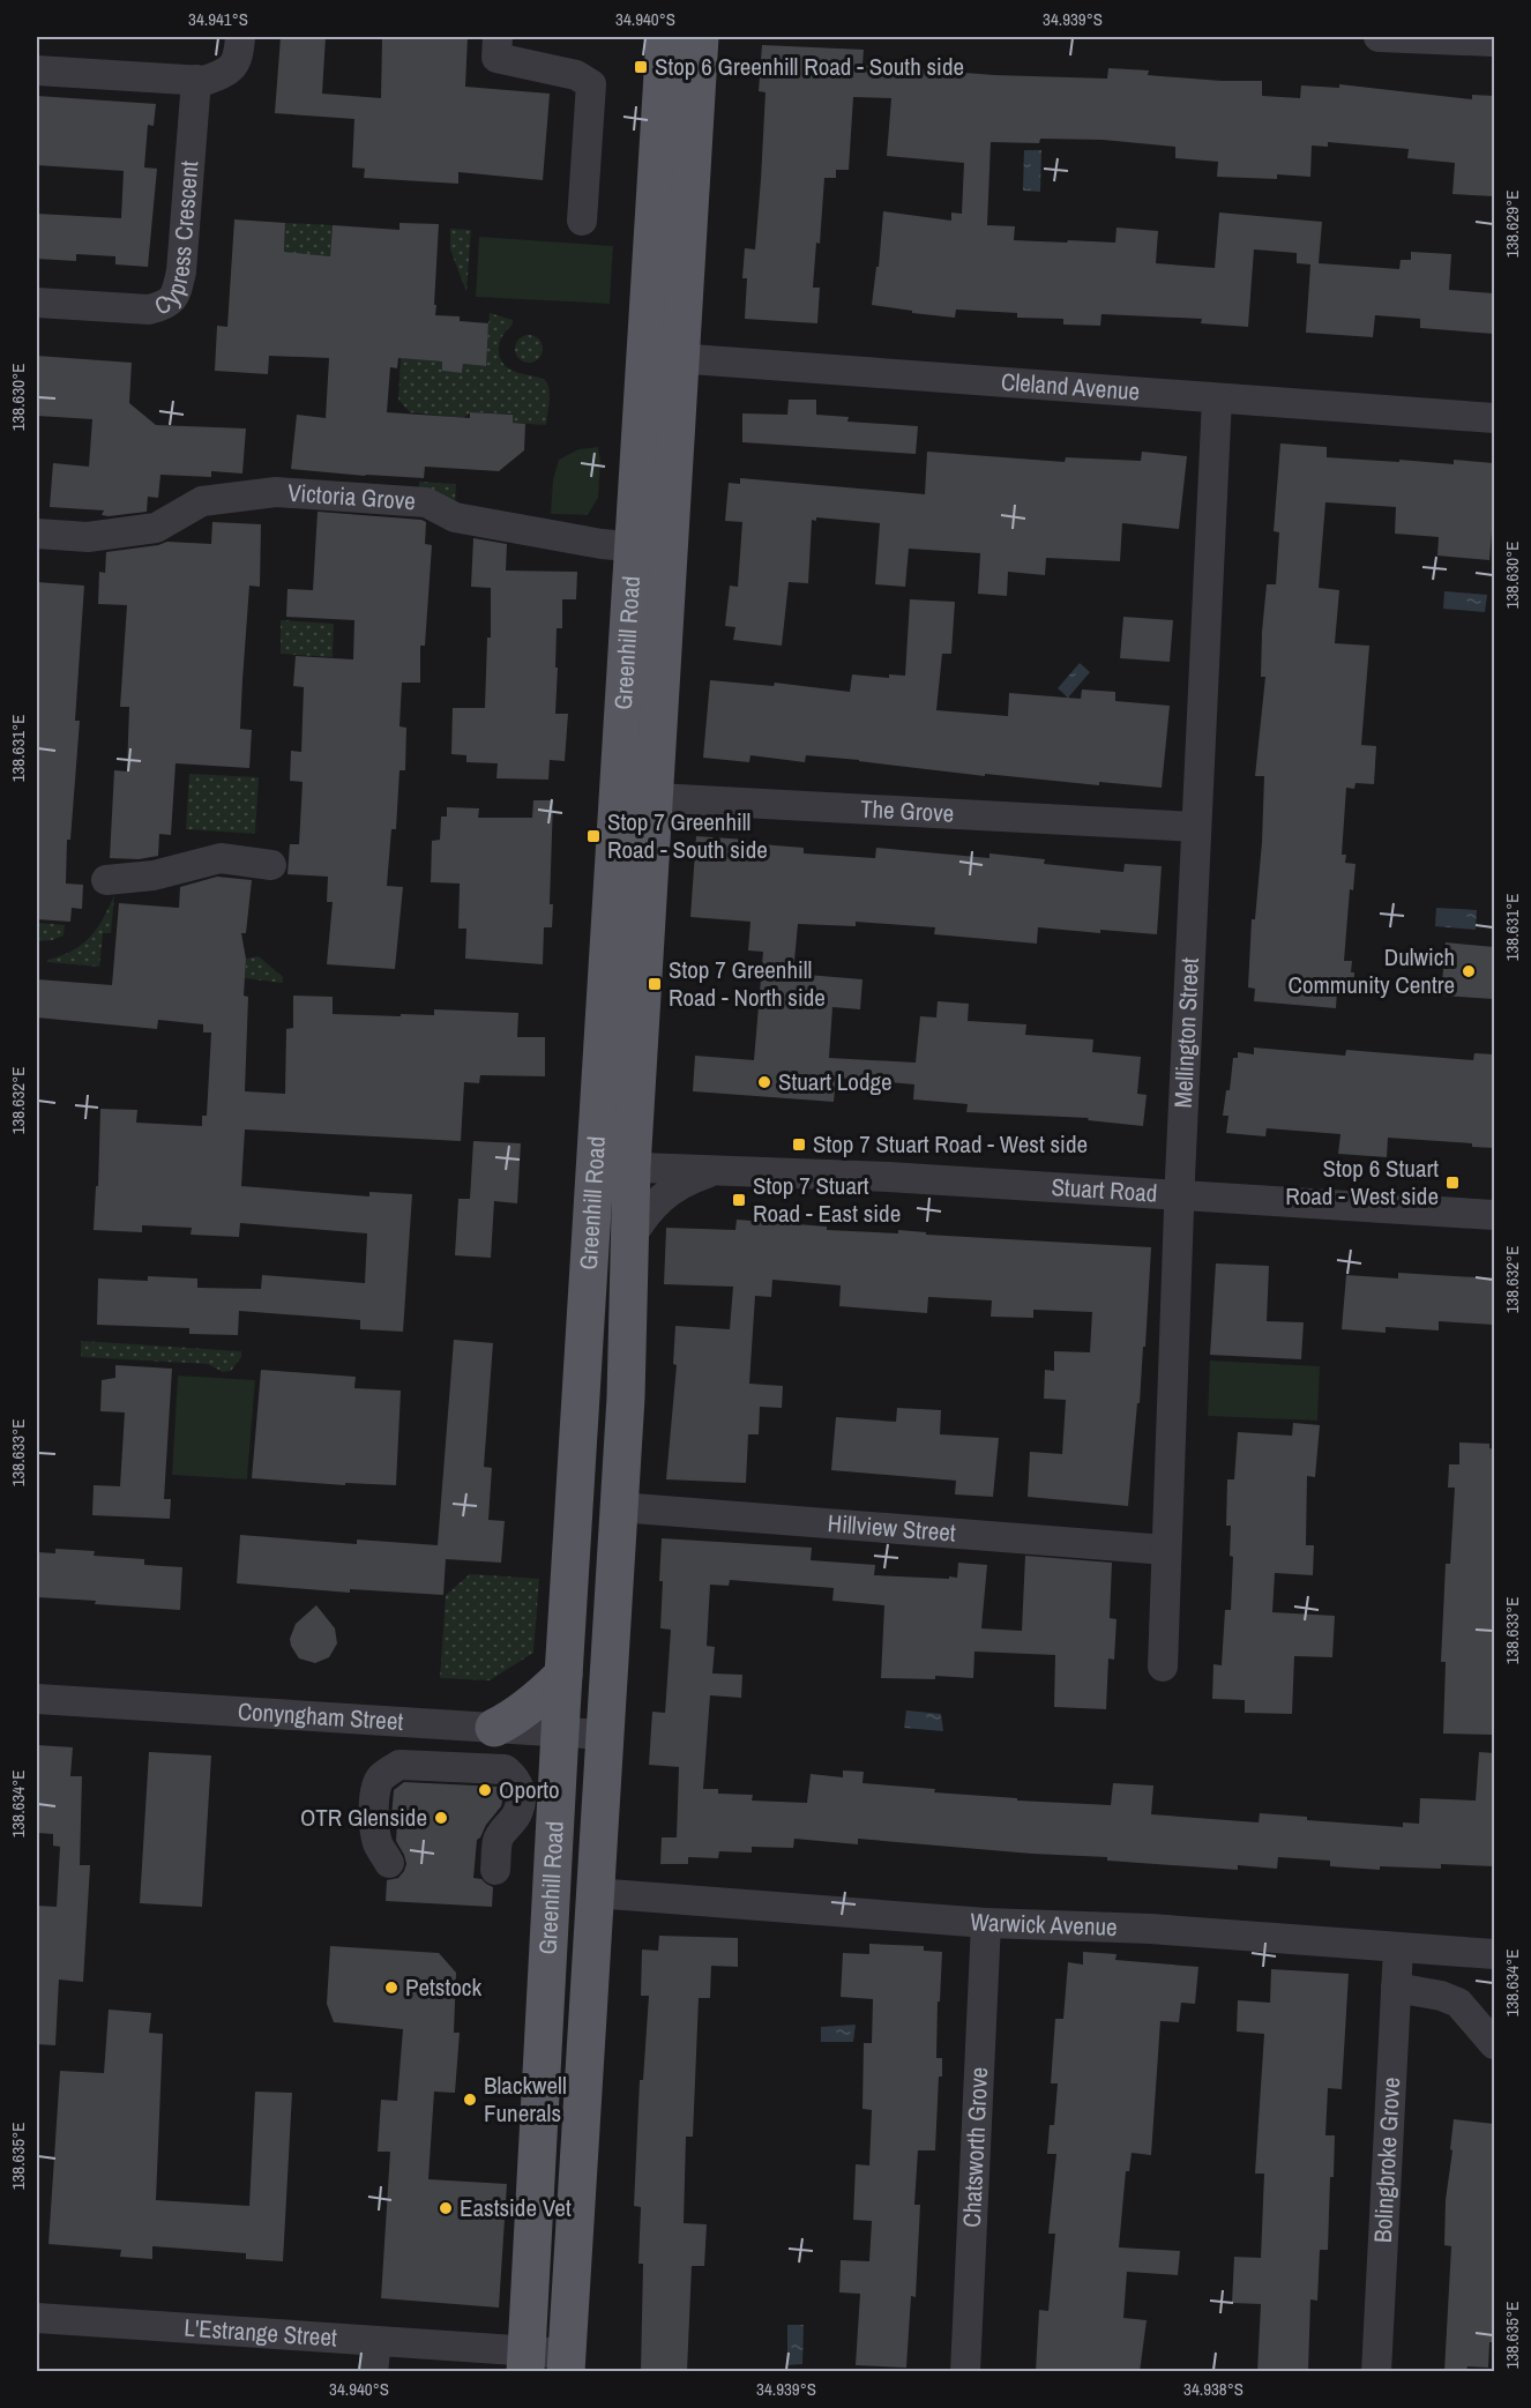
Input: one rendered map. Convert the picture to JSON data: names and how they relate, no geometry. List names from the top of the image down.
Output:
{
  "streets": {
    "main road": ["Greenhill Road"],
    "street": [
      "Cypress Crescent",
      "Cleland Avenue",
      "Victoria Grove",
      "The Grove",
      "Mellington Street",
      "Stuart Road",
      "Hillview Street",
      "Conyngham Street",
      "Warwick Avenue",
      "Chatsworth Grove",
      "Bolingbroke Grove",
      "L'Estrange Street"
    ]
  },
  "crossings": [
    ["Cleland Avenue", "Greenhill Road"],
    ["Cleland Avenue", "Mellington Street"],
    ["Victoria Grove", "Greenhill Road"],
    ["Greenhill Road", "The Grove"],
    ["Greenhill Road", "Stuart Road"],
    ["Greenhill Road", "Hillview Street"],
    ["Greenhill Road", "Conyngham Street"],
    ["Greenhill Road", "Warwick Avenue"],
    ["Greenhill Road", "L'Estrange Street"],
    ["The Grove", "Mellington Street"],
    ["Mellington Street", "Stuart Road"],
    ["Mellington Street", "Hillview Street"],
    ["Warwick Avenue", "Chatsworth Grove"],
    ["Warwick Avenue", "Bolingbroke Grove"]
  ],
  "places": {
    "transit": [
      "Stop 6 Greenhill Road - South side",
      "Stop 7 Greenhill Road - South side",
      "Stop 7 Greenhill Road - North side",
      "Stop 7 Stuart Road - West side",
      "Stop 6 Stuart Road - West side",
      "Stop 7 Stuart Road - East side"
    ],
    "other": [
      "Dulwich Community Centre",
      "Stuart Lodge",
      "Oporto",
      "OTR Glenside",
      "Petstock",
      "Blackwell Funerals",
      "Eastside Vet"
    ]
  },
  "coordinates": [
    "34.941°S",
    "34.940°S",
    "34.939°S",
    "138.629°E",
    "138.630°E",
    "138.631°E",
    "138.632°E",
    "138.633°E",
    "138.634°E",
    "138.635°E",
    "34.938°S"
  ]
}
